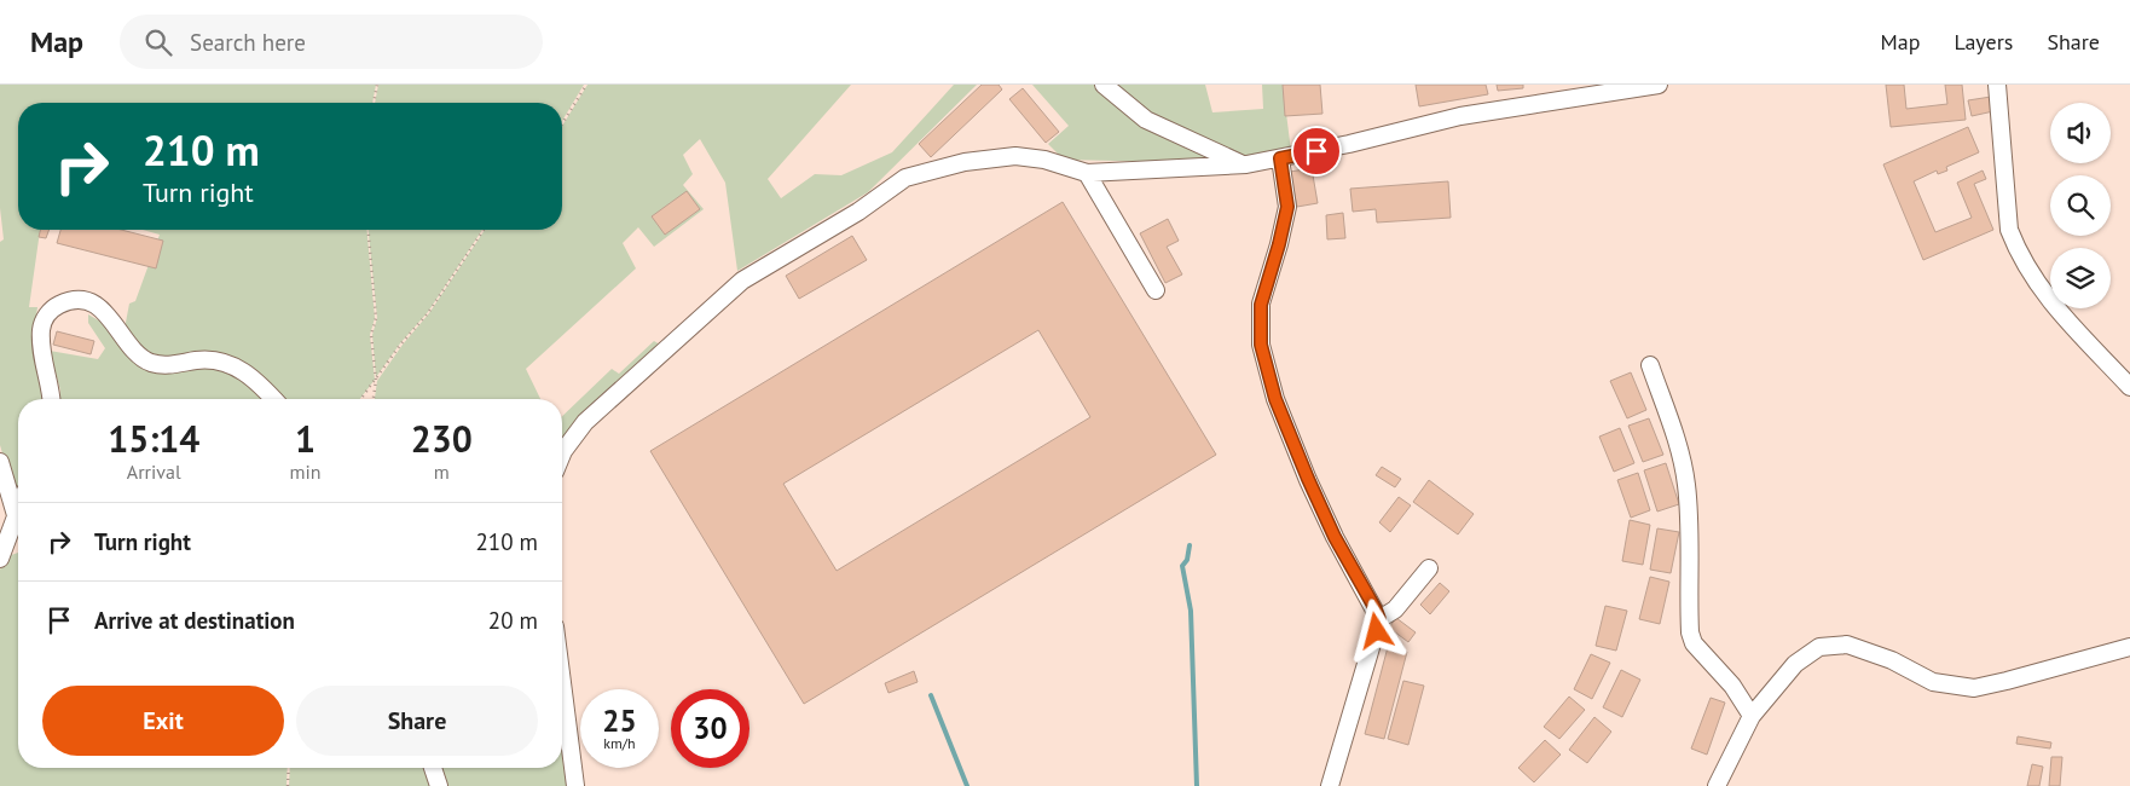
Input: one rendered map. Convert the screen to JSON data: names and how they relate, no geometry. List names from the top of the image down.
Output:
{
  "page": {
    "header": "Map",
    "search": "Search here",
    "nav": ["Map", "Layers", "Share"],
    "turn": ["210 m", "Turn right"],
    "eta": [
      "15:14",
      "Arrival",
      "1",
      "min",
      "230",
      "m"
    ],
    "list": [
      {
        "name": "Turn right",
        "value": "210 m"
      },
      {
        "name": "Arrive at destination",
        "value": "20 m"
      }
    ],
    "buttons": ["Exit", "Share"],
    "speed": "25 km/h",
    "limit": "30"
  }
}
